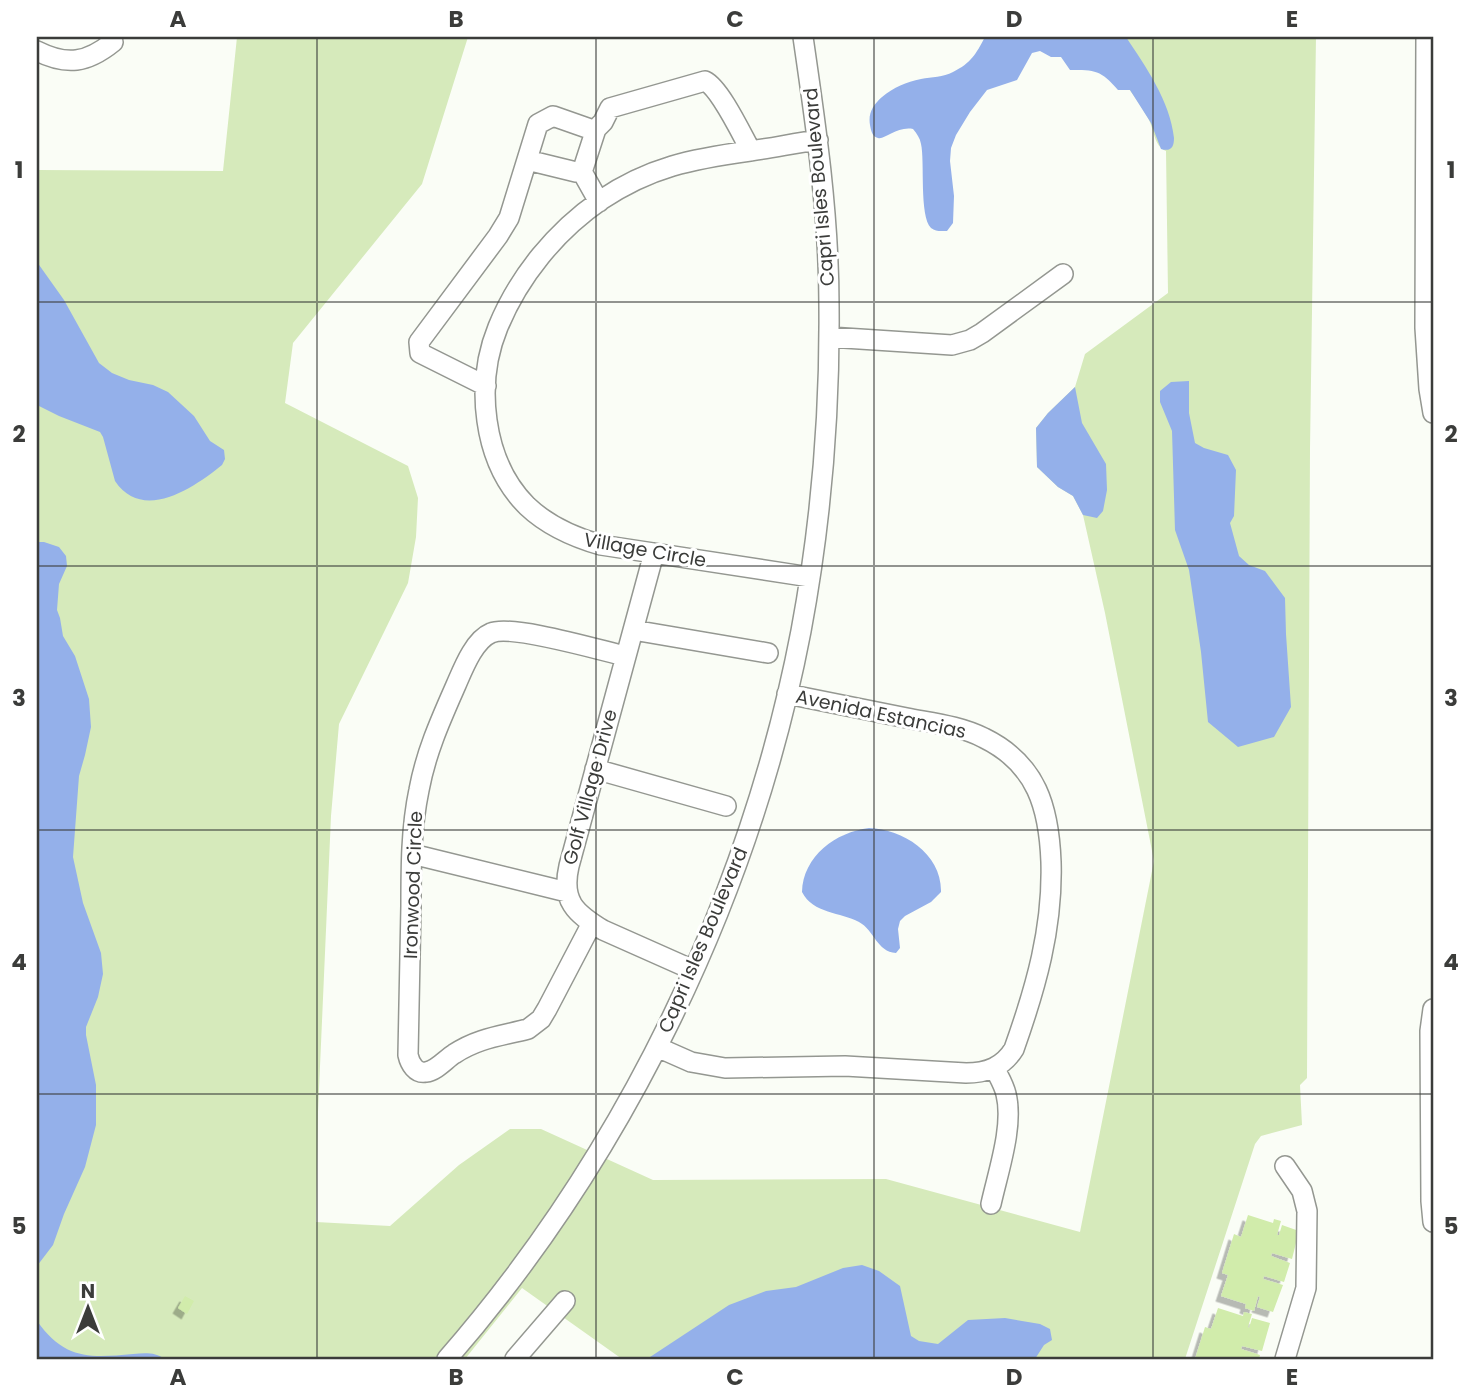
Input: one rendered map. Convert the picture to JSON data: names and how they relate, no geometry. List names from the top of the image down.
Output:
{
  "streets": {
    "street": [
      "Capri Isles Boulevard",
      "Village Circle",
      "Avenida Estancias",
      "Golf Village Drive",
      "Ironwood Circle"
    ]
  },
  "crossings": [
    ["Capri Isles Boulevard", "Village Circle"],
    ["Capri Isles Boulevard", "Avenida Estancias"],
    ["Capri Isles Boulevard", "Golf Village Drive"],
    ["Golf Village Drive", "Ironwood Circle"]
  ],
  "north": "top",
  "grid": {
    "columns": [
      "A",
      "B",
      "C",
      "D",
      "E"
    ],
    "rows": [
      "1",
      "2",
      "3",
      "4",
      "5"
    ]
  }
}
